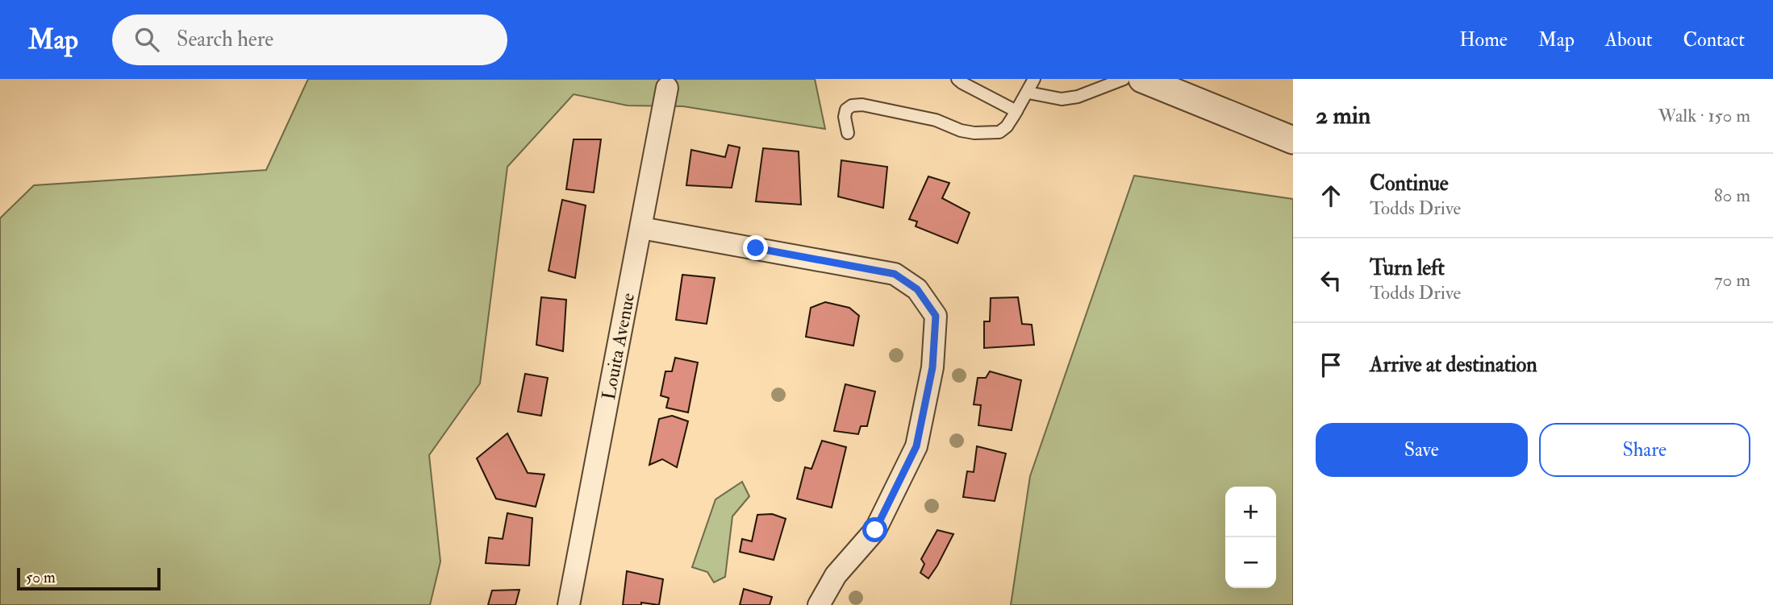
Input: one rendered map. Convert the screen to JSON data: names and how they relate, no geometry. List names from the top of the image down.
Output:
{
  "streets": {
    "street": ["Louita Avenue"]
  },
  "scale_bar": "50 m",
  "page": {
    "header": "Map",
    "search": "Search here",
    "nav": [
      "Home",
      "Map",
      "About",
      "Contact"
    ],
    "heading": ["2 min", "Walk · 150 m"],
    "list": [
      ["Continue", "Todds Drive", "80 m"],
      ["Turn left", "Todds Drive", "70 m"],
      "Arrive at destination"
    ],
    "buttons": ["Save", "Share"],
    "map_buttons": ["+", "−"],
    "scale": "50 m"
  }
}
